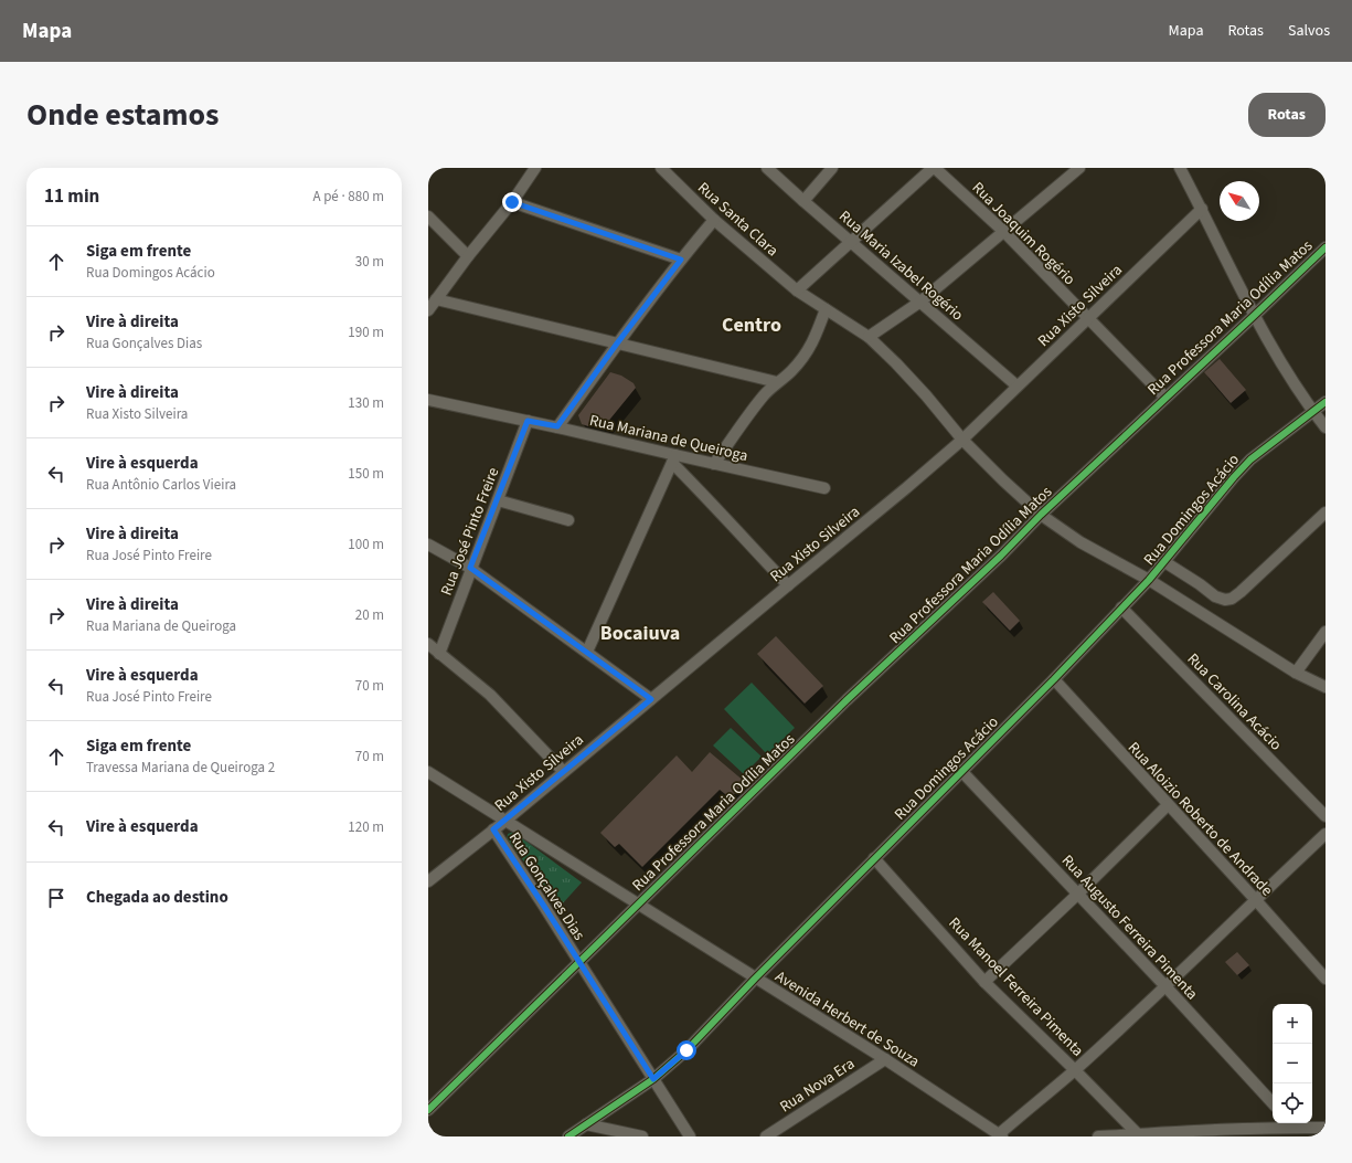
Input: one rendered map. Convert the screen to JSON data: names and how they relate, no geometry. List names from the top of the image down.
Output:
{
  "streets": {
    "street": [
      "Rua Santa Clara",
      "Rua Joaquim Rogério",
      "Rua Maria Izabel Rogério",
      "Rua Xisto Silveira",
      "Rua Professora Maria Odília Matos",
      "Rua Mariana de Queiroga",
      "Rua Domingos Acácio",
      "Rua José Pinto Freire",
      "Rua Carolina Acácio",
      "Rua Aloizio Roberto de Andrade",
      "Rua Gonçalves Dias",
      "Rua Augusto Ferreira Pimenta",
      "Rua Manoel Ferreira Pimenta",
      "Avenida Herbert de Souza",
      "Rua Nova Era"
    ]
  },
  "crossings": [
    ["Rua Santa Clara", "Rua Xisto Silveira"],
    ["Rua Santa Clara", "Rua Professora Maria Odília Matos"],
    ["Rua Santa Clara", "Rua Domingos Acácio"],
    ["Rua Joaquim Rogério", "Rua Xisto Silveira"],
    ["Rua Joaquim Rogério", "Rua Professora Maria Odília Matos"],
    ["Rua Maria Izabel Rogério", "Rua Xisto Silveira"],
    ["Rua Xisto Silveira", "Rua Gonçalves Dias"],
    ["Rua Xisto Silveira", "Avenida Herbert de Souza"],
    ["Rua Professora Maria Odília Matos", "Rua Gonçalves Dias"],
    ["Rua Professora Maria Odília Matos", "Avenida Herbert de Souza"],
    ["Rua Mariana de Queiroga", "Rua José Pinto Freire"],
    ["Rua Domingos Acácio", "Rua Carolina Acácio"],
    ["Rua Domingos Acácio", "Rua Aloizio Roberto de Andrade"],
    ["Rua Domingos Acácio", "Rua Gonçalves Dias"],
    ["Rua Domingos Acácio", "Rua Augusto Ferreira Pimenta"],
    ["Rua Domingos Acácio", "Rua Manoel Ferreira Pimenta"],
    ["Rua Domingos Acácio", "Avenida Herbert de Souza"],
    ["Avenida Herbert de Souza", "Rua Nova Era"]
  ],
  "districts": ["Centro", "Bocaiuva"],
  "north": "top left",
  "page": {
    "header": "Mapa",
    "nav": ["Mapa", "Rotas", "Salvos"],
    "title": "Onde estamos",
    "buttons": "Rotas",
    "heading": ["11 min", "A pé · 880 m"],
    "list": [
      ["Siga em frente", "Rua Domingos Acácio", "30 m"],
      ["Vire à direita", "Rua Gonçalves Dias", "190 m"],
      ["Vire à direita", "Rua Xisto Silveira", "130 m"],
      ["Vire à esquerda", "Rua Antônio Carlos Vieira", "150 m"],
      ["Vire à direita", "Rua José Pinto Freire", "100 m"],
      ["Vire à direita", "Rua Mariana de Queiroga", "20 m"],
      ["Vire à esquerda", "Rua José Pinto Freire", "70 m"],
      ["Siga em frente", "Travessa Mariana de Queiroga 2", "70 m"],
      ["Vire à esquerda", "120 m"],
      "Chegada ao destino"
    ],
    "map_buttons": ["+", "−"]
  }
}
